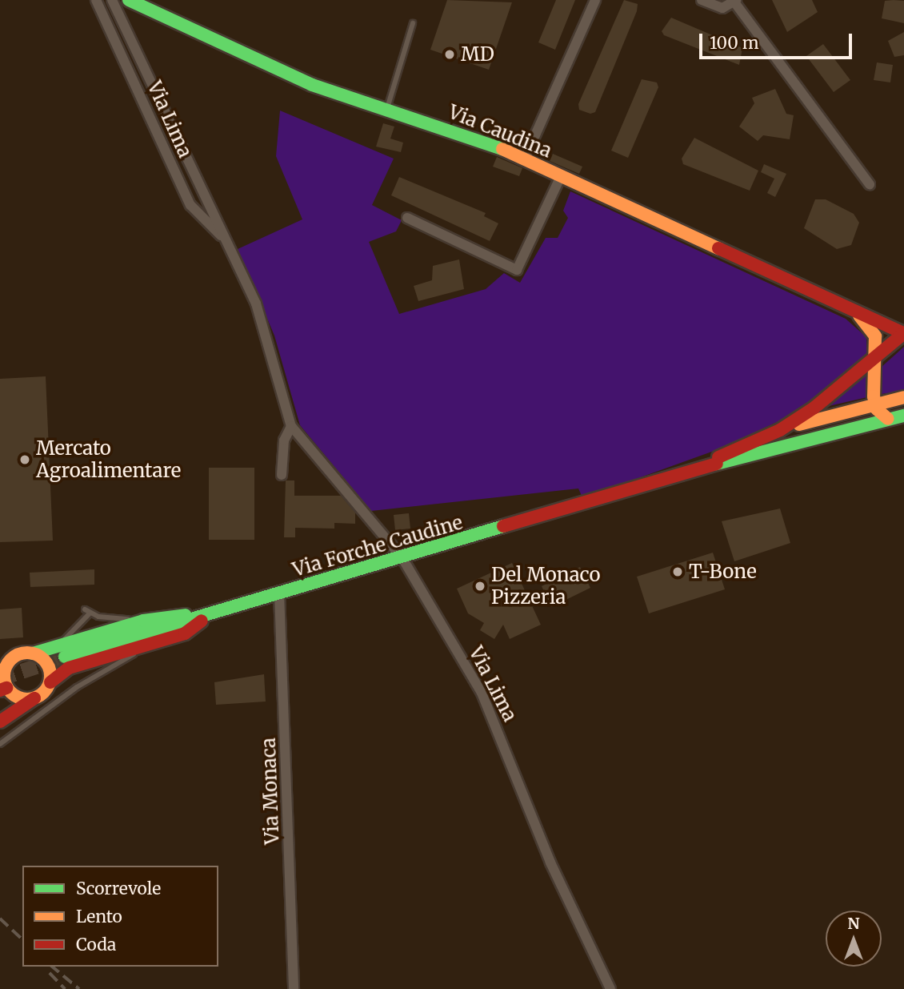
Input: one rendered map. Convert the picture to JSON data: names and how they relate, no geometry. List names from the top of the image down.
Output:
{
  "streets": {
    "main road": ["Via Caudina", "Via Forche Caudine"],
    "street": ["Via Lima", "Via Monaca"]
  },
  "crossings": [
    ["Via Lima", "Via Forche Caudine"],
    ["Via Caudina", "Via Forche Caudine"],
    ["Via Forche Caudine", "Via Monaca"]
  ],
  "places": [
    "MD",
    "Mercato Agroalimentare",
    "T-Bone",
    "Del Monaco Pizzeria"
  ],
  "legend": ["Scorrevole", "Lento", "Coda"],
  "scale_bar": "100 m",
  "north": "top"
}
